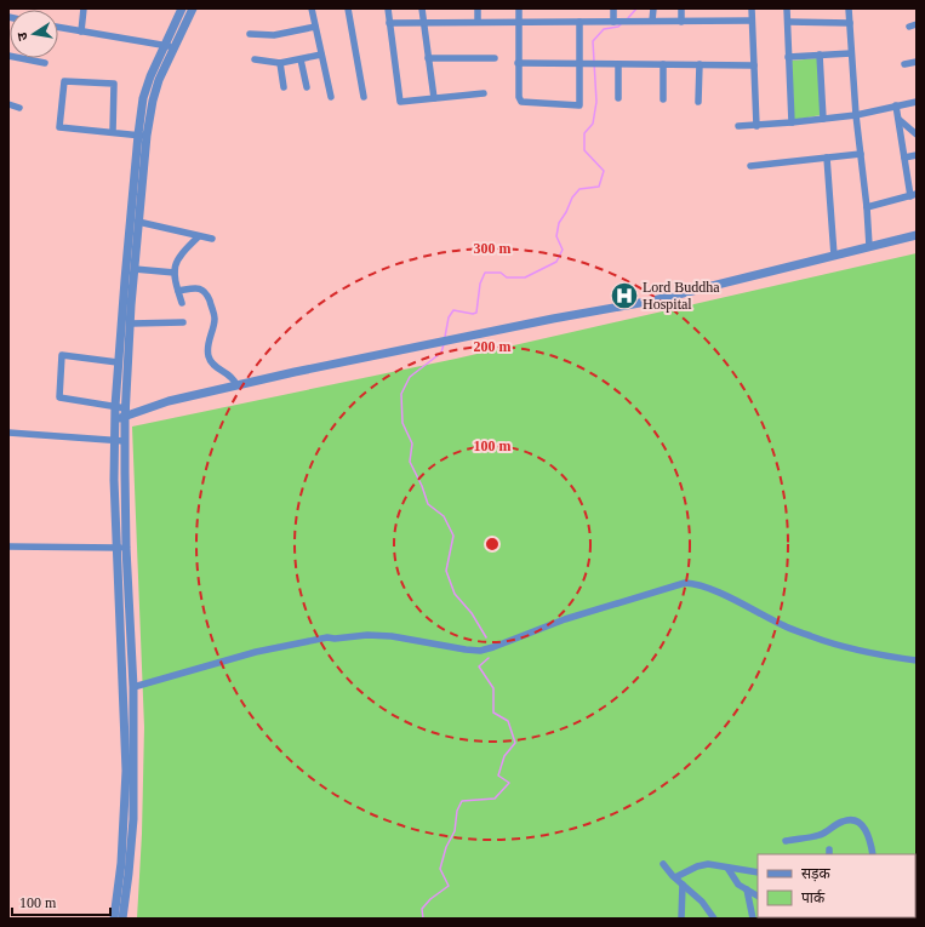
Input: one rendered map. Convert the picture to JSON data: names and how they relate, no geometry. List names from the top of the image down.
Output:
{
  "places": {
    "hospital": ["Lord Buddha Hospital"]
  },
  "legend": ["सड़क", "पार्क"],
  "scale_bar": "100 m",
  "north": "left",
  "rings": ["300 m", "200 m", "100 m"]
}
